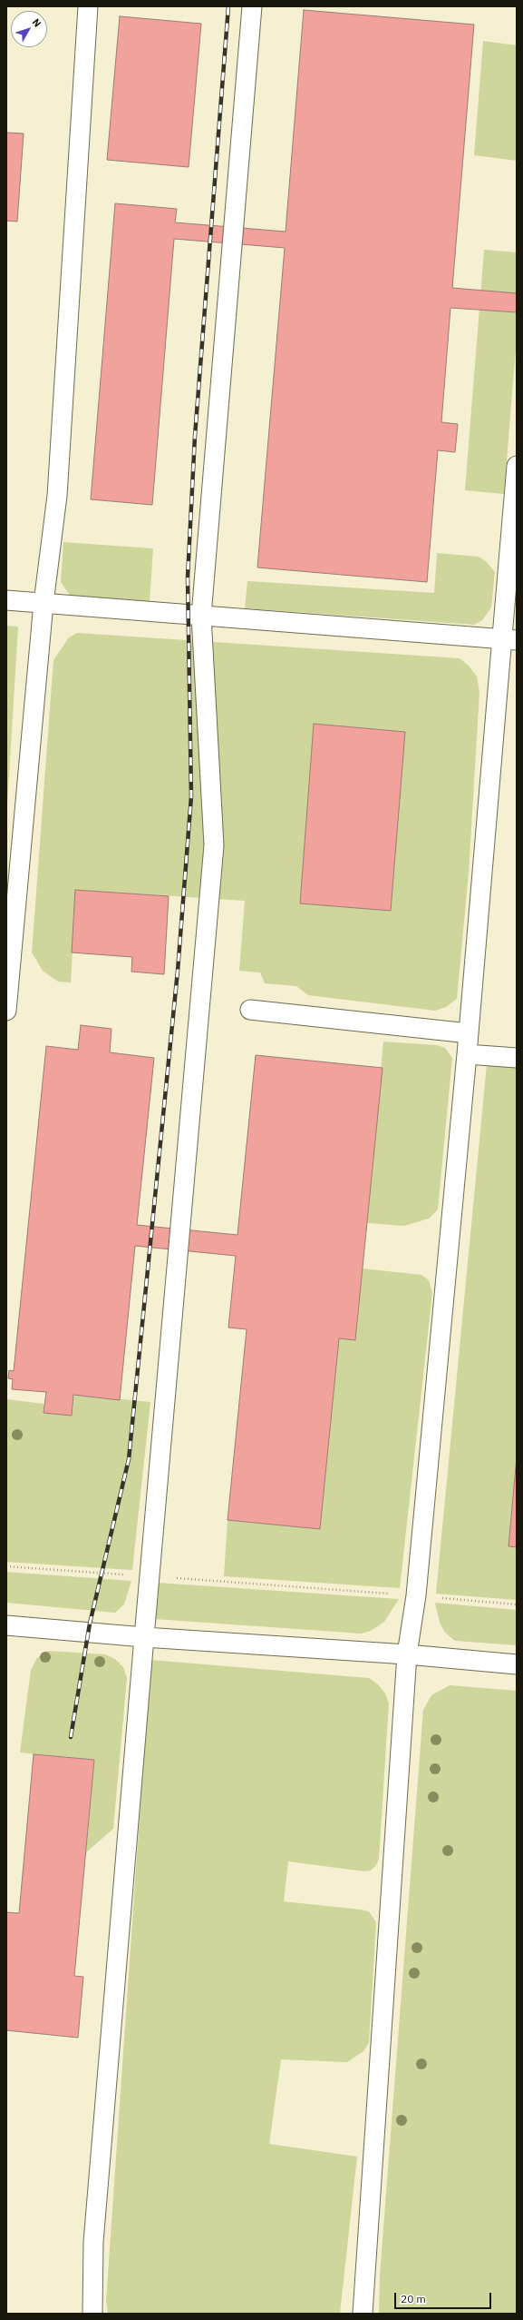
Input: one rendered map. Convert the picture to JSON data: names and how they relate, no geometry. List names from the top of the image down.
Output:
{
  "scale_bar": "20 m",
  "north": "top right"
}
